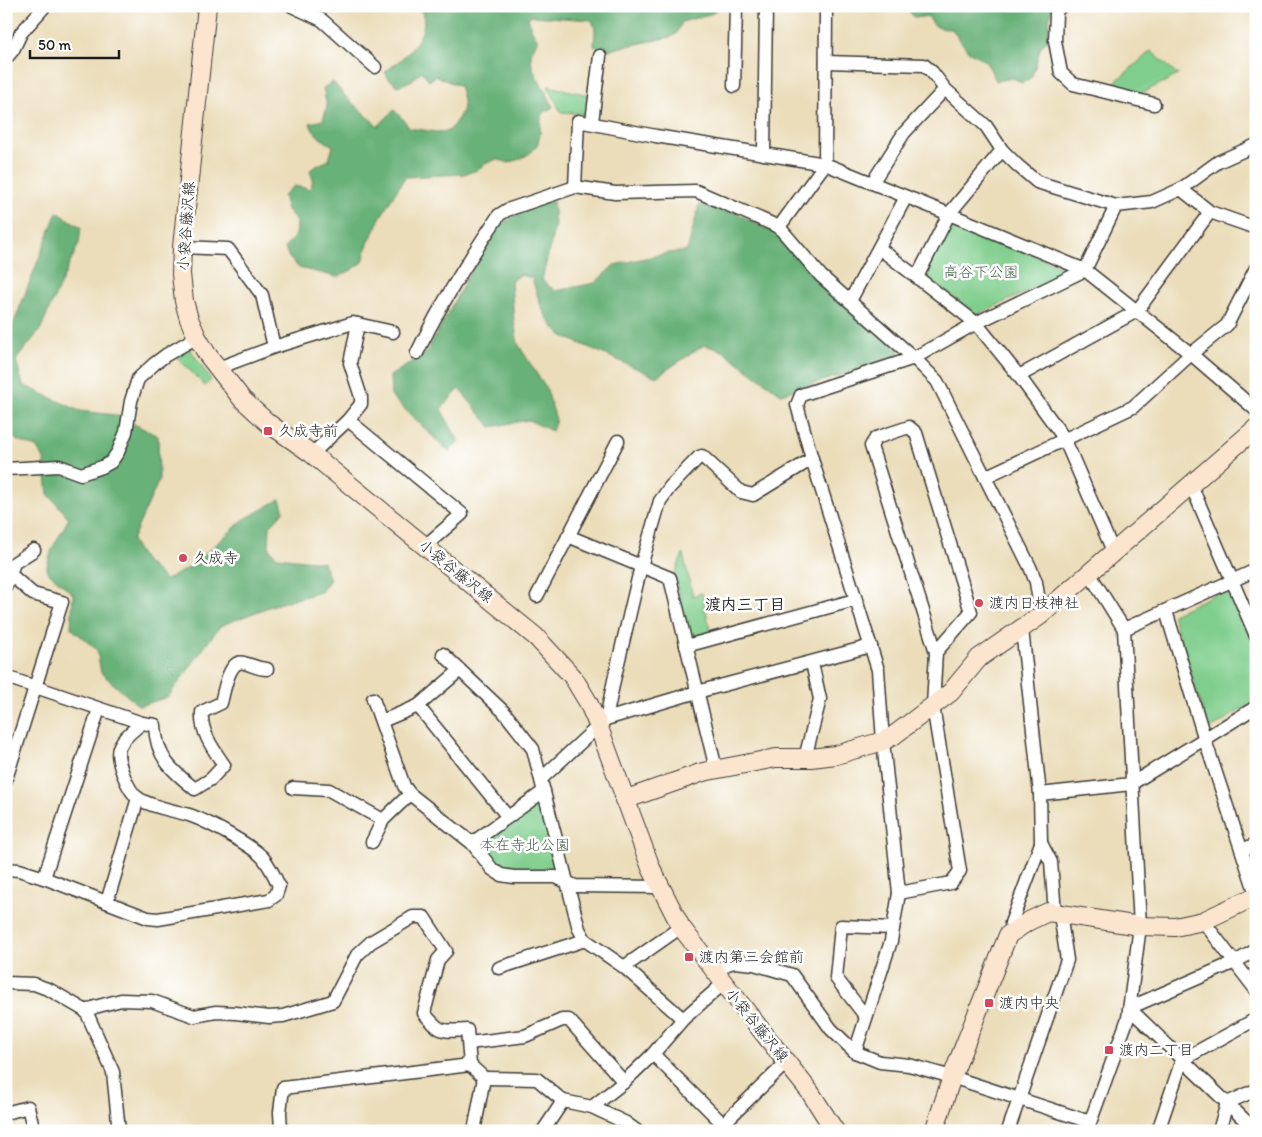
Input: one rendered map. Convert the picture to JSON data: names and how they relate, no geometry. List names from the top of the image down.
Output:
{
  "streets": {
    "main road": ["小袋谷藤沢線"]
  },
  "districts": ["渡内三丁目"],
  "parks": ["高谷下公園", "本在寺北公園"],
  "places": {
    "transit": [
      "久成寺前",
      "渡内第三会館前",
      "渡内中央",
      "渡内二丁目"
    ],
    "other": ["久成寺", "渡内日枝神社"]
  },
  "scale_bar": "50 m"
}
